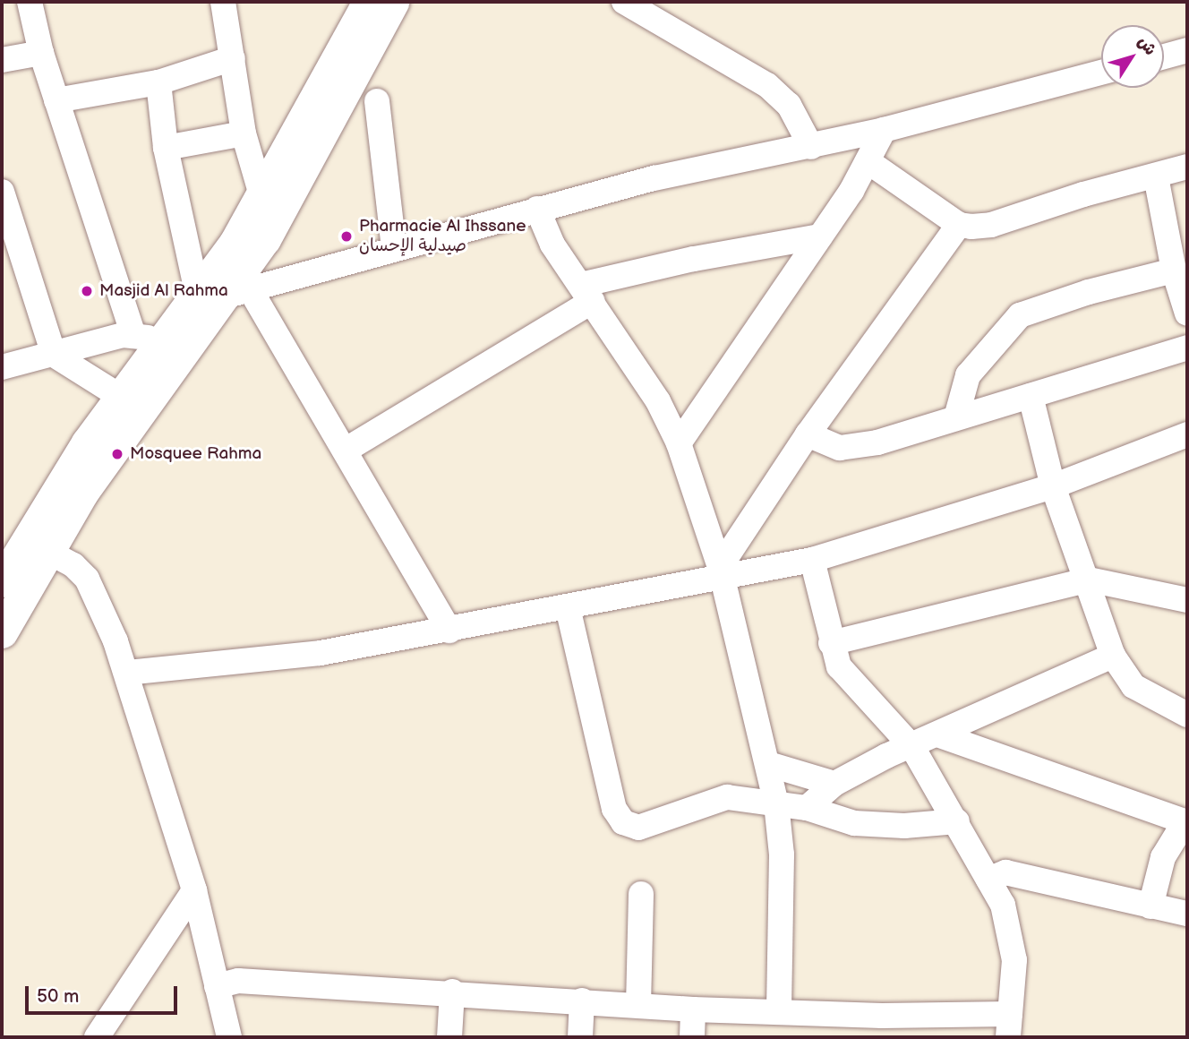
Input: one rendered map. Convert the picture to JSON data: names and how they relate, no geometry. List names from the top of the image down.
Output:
{
  "places": ["Pharmacie Al Ihssane صيدلية الإحسان", "Masjid Al Rahma", "Mosquee Rahma"],
  "scale_bar": "50 m",
  "north": "top right"
}
